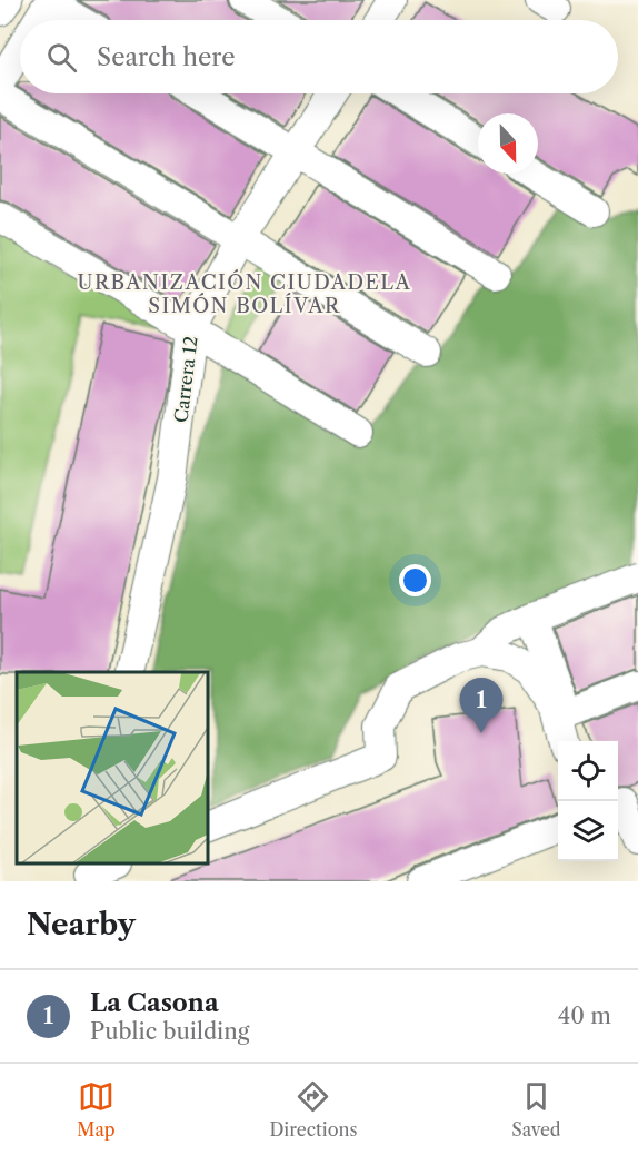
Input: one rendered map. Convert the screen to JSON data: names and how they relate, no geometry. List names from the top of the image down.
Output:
{
  "streets": {
    "street": ["Carrera 12"]
  },
  "districts": ["URBANIZACIÓN CIUDADELA SIMÓN BOLÍVAR"],
  "north": "bottom",
  "page": {
    "search": "Search here",
    "pins": "1",
    "heading": "Nearby",
    "list": [
      {
        "mark": "1",
        "name": "La Casona",
        "note": "Public building",
        "value": "40 m"
      }
    ],
    "nav": ["Map", "Directions", "Saved"]
  }
}
